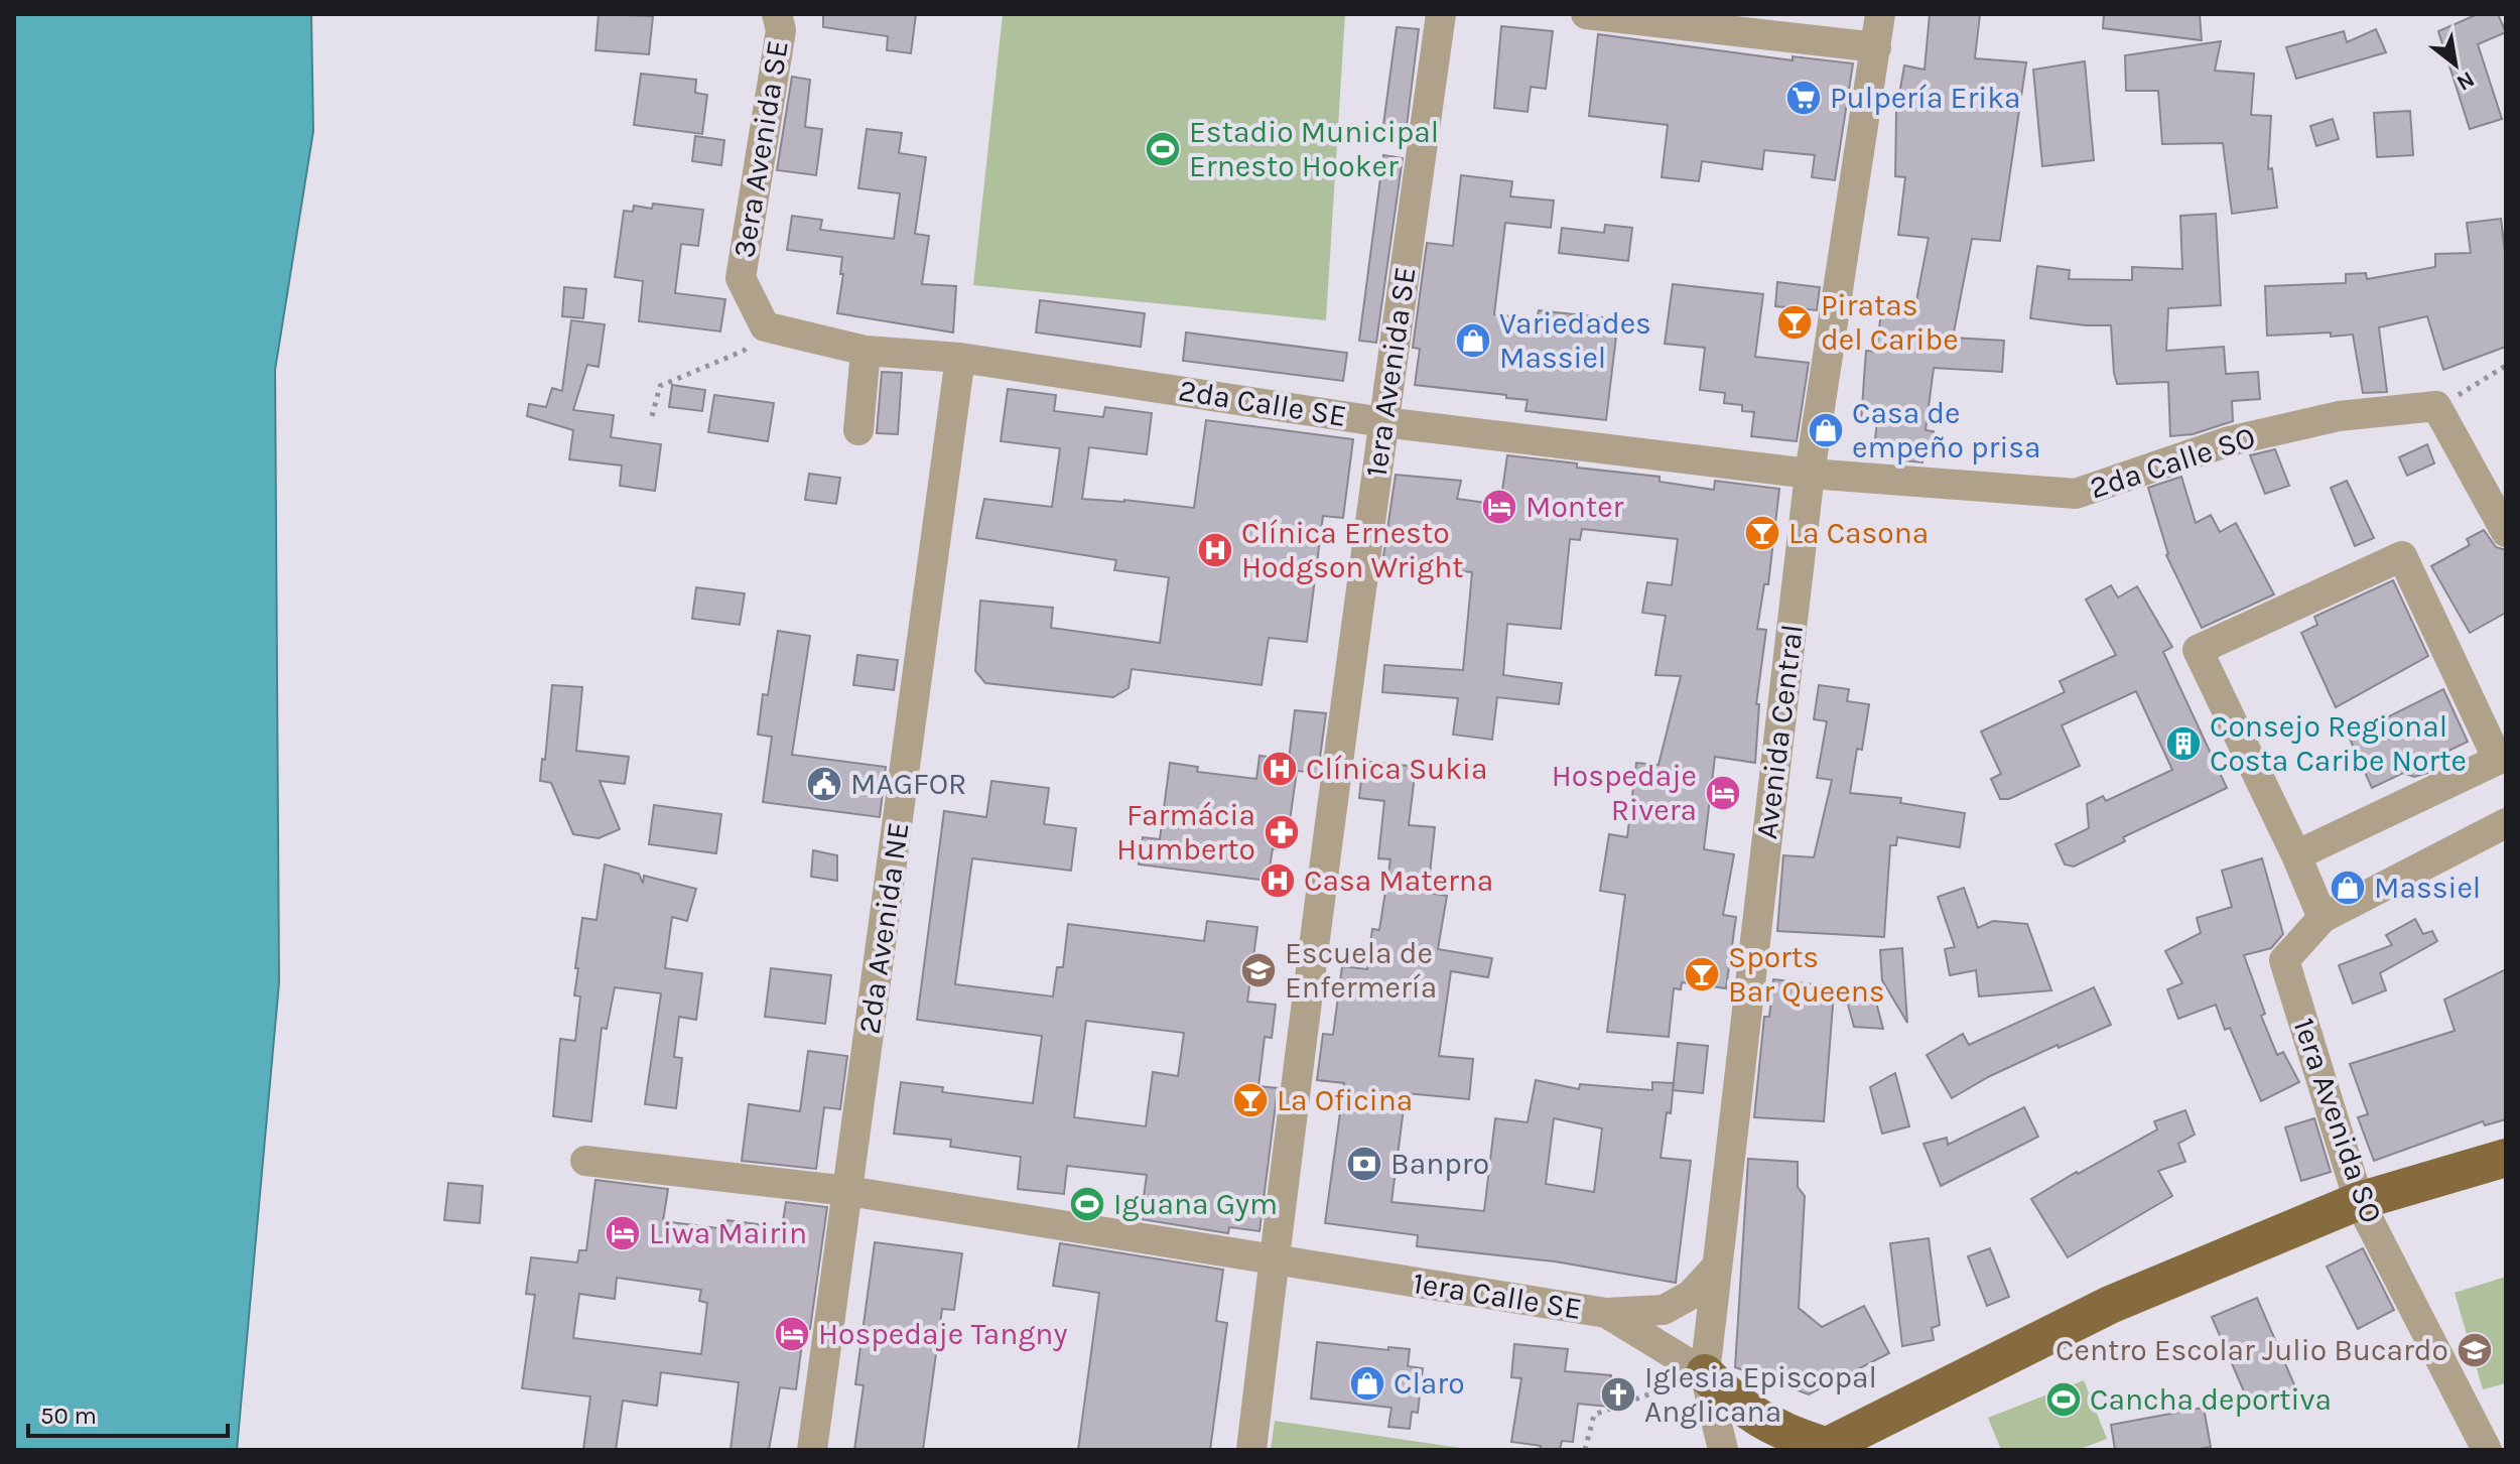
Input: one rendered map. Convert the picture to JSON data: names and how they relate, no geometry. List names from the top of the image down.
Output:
{
  "streets": {
    "street": [
      "3era Avenida SE",
      "1era Avenida SE",
      "2da Calle SE",
      "2da Calle SO",
      "Avenida Central",
      "2da Avenida NE",
      "1era Avenida SO",
      "1era Calle SE"
    ]
  },
  "crossings": [
    ["3era Avenida SE", "2da Calle SE"],
    ["1era Avenida SE", "2da Calle SE"],
    ["1era Avenida SE", "1era Calle SE"],
    ["2da Calle SE", "2da Calle SO"],
    ["2da Calle SE", "Avenida Central"],
    ["2da Calle SE", "2da Avenida NE"],
    ["2da Calle SO", "Avenida Central"],
    ["Avenida Central", "1era Calle SE"],
    ["2da Avenida NE", "1era Calle SE"]
  ],
  "places": {
    "supermarket": ["Pulpería Erika"],
    "sports": ["Estadio Municipal Ernesto Hooker", "Iguana Gym", "Cancha deportiva"],
    "bar": [
      "Piratas del Caribe",
      "La Casona",
      "Sports Bar Queens",
      "La Oficina"
    ],
    "shop": [
      "Variedades Massiel",
      "Casa de empeño prisa",
      "Massiel",
      "Claro"
    ],
    "hotel": [
      "Monter",
      "Hospedaje Rivera",
      "Liwa Mairin",
      "Hospedaje Tangny"
    ],
    "hospital": ["Clínica Ernesto Hodgson Wright", "Clínica Sukia", "Casa Materna"],
    "building": ["Consejo Regional Costa Caribe Norte"],
    "public building": ["MAGFOR"],
    "pharmacy": ["Farmácia Humberto"],
    "school or university": ["Escuela de Enfermería", "Centro Escolar Julio Bucardo"],
    "bank": ["Banpro"],
    "church": ["Iglesia Episcopal Anglicana"]
  },
  "scale_bar": "50 m",
  "north": "bottom right"
}
